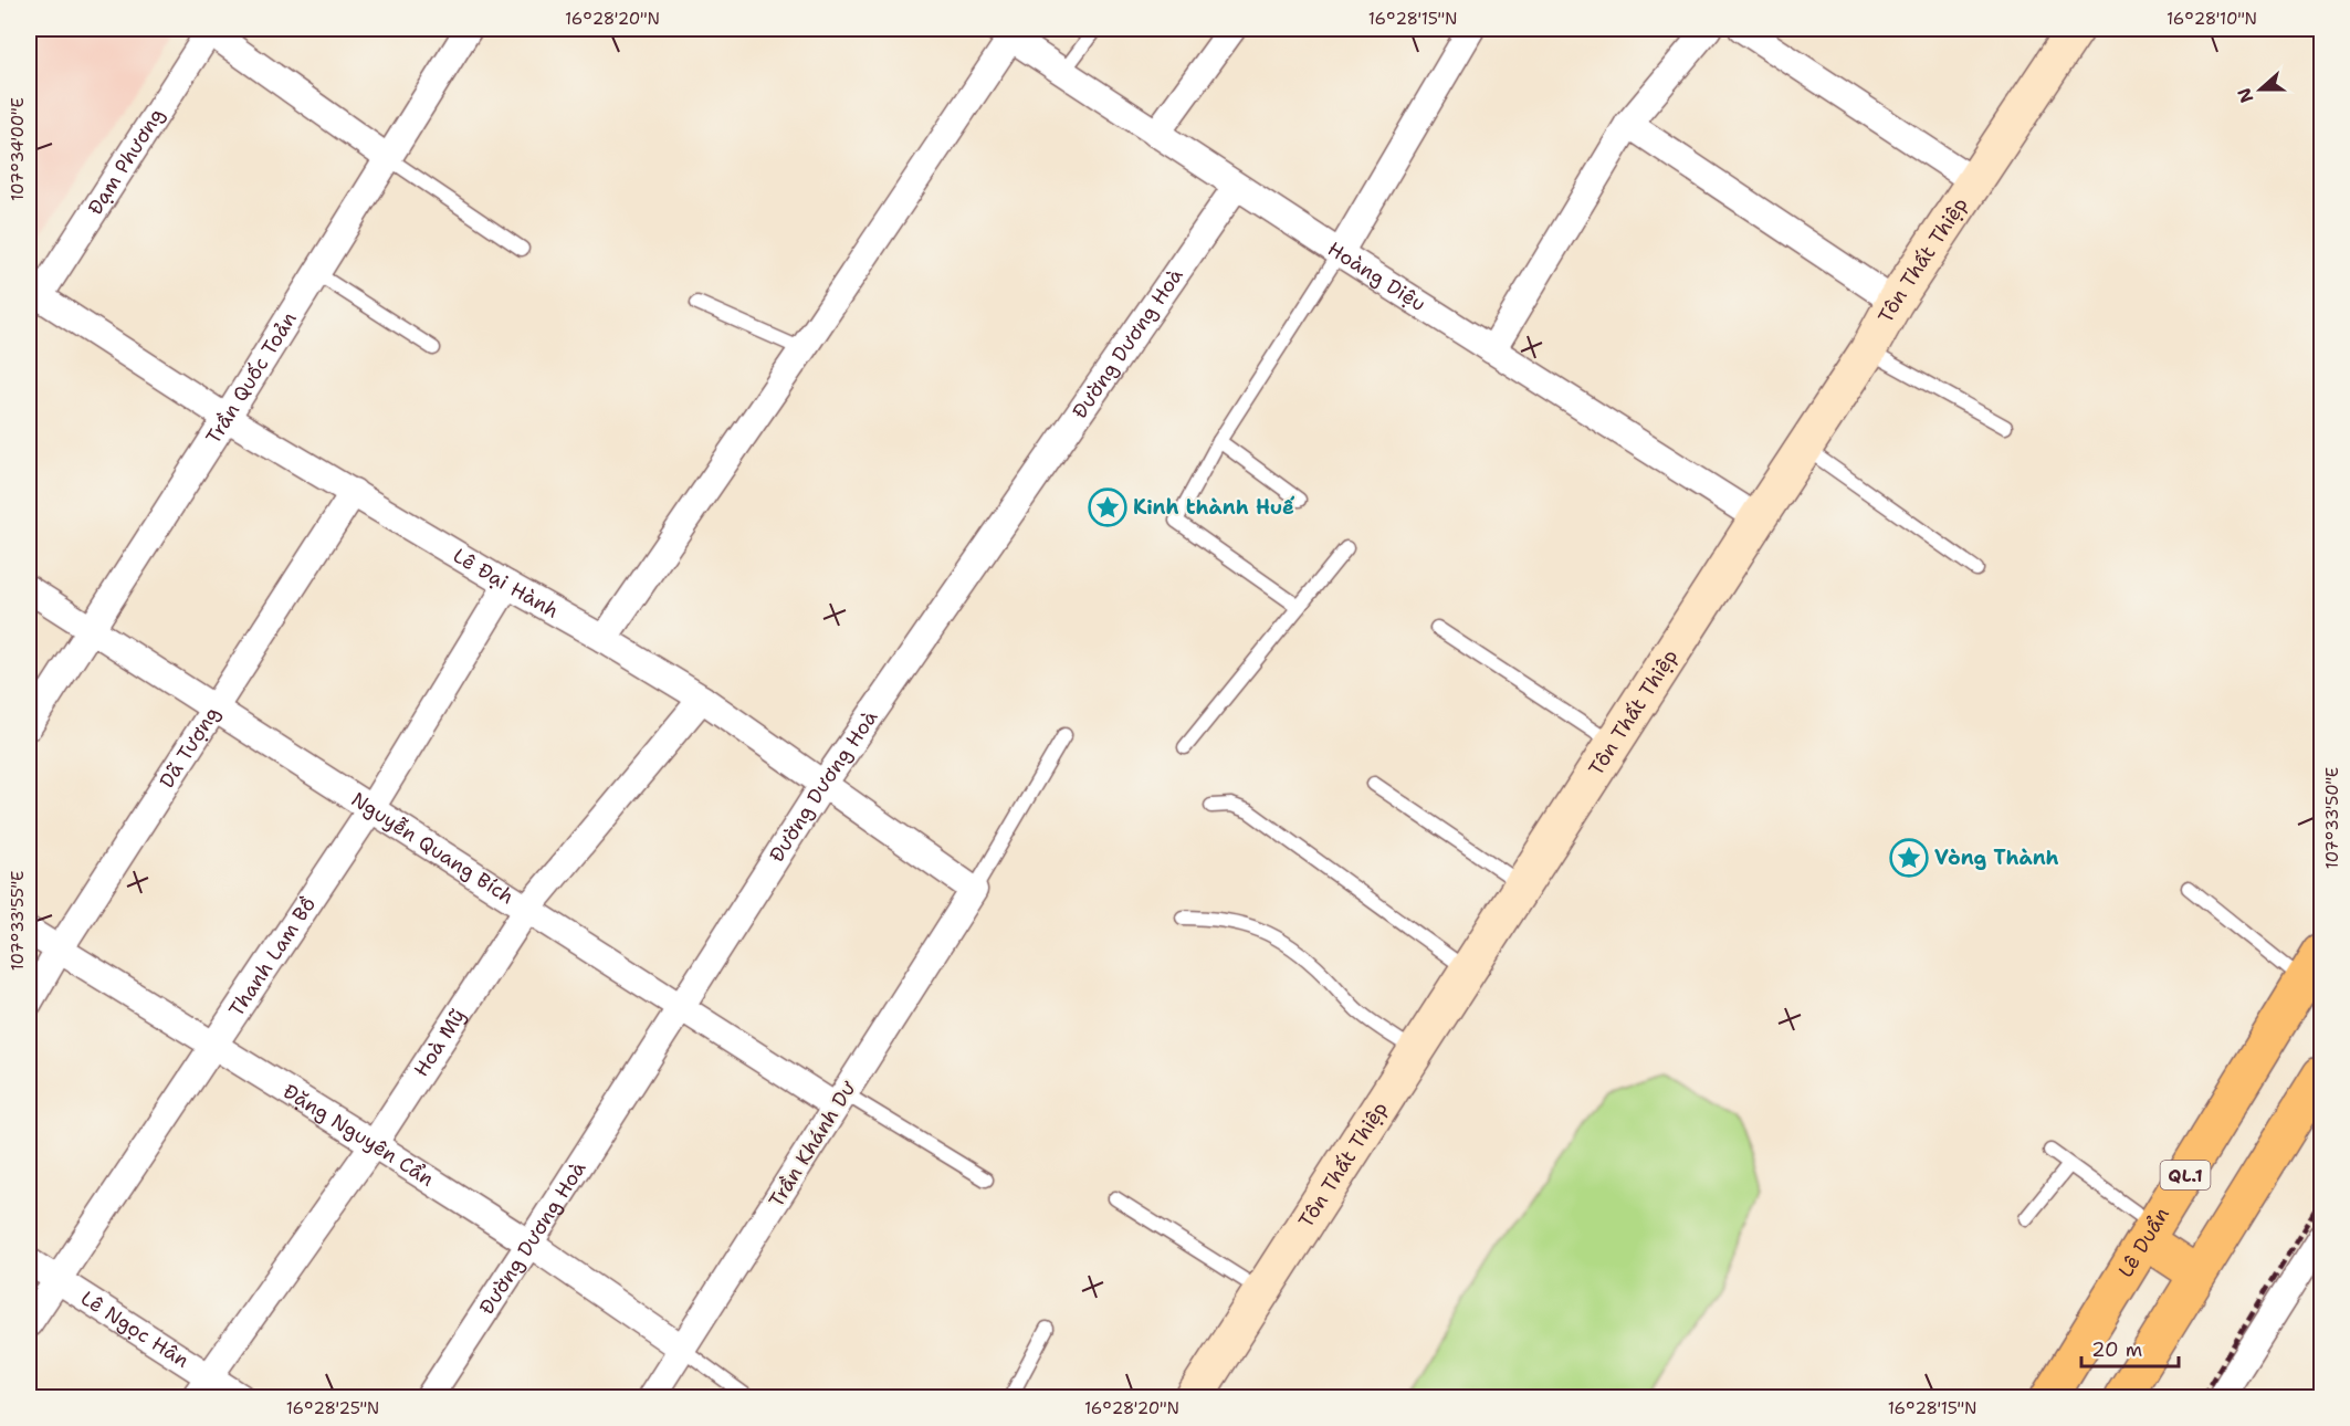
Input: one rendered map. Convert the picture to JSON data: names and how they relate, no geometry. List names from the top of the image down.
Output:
{
  "streets": {
    "main road": ["QL.1", "Lê Duẩn"],
    "street": [
      "Đạm Phương",
      "Tôn Thất Thiệp",
      "Hoàng Diệu",
      "Đường Dương Hoà",
      "Trần Quốc Toản",
      "Lê Đại Hành",
      "Dã Tượng",
      "Nguyễn Quang Bích",
      "Thanh Lam Bồ",
      "Hoà Mỹ",
      "Đặng Nguyên Cẩn",
      "Trần Khánh Dư",
      "Lê Ngọc Hân"
    ]
  },
  "crossings": [
    ["Đạm Phương", "Lê Đại Hành"],
    ["Tôn Thất Thiệp", "Hoàng Diệu"],
    ["Hoàng Diệu", "Đường Dương Hoà"],
    ["Đường Dương Hoà", "Lê Đại Hành"],
    ["Đường Dương Hoà", "Nguyễn Quang Bích"],
    ["Đường Dương Hoà", "Đặng Nguyên Cẩn"],
    ["Trần Quốc Toản", "Lê Đại Hành"],
    ["Trần Quốc Toản", "Nguyễn Quang Bích"],
    ["Lê Đại Hành", "Dã Tượng"],
    ["Lê Đại Hành", "Thanh Lam Bồ"],
    ["Lê Đại Hành", "Hoà Mỹ"],
    ["Lê Đại Hành", "Trần Khánh Dư"],
    ["Dã Tượng", "Nguyễn Quang Bích"],
    ["Dã Tượng", "Đặng Nguyên Cẩn"],
    ["Nguyễn Quang Bích", "Thanh Lam Bồ"],
    ["Nguyễn Quang Bích", "Hoà Mỹ"],
    ["Nguyễn Quang Bích", "Trần Khánh Dư"],
    ["Thanh Lam Bồ", "Đặng Nguyên Cẩn"],
    ["Thanh Lam Bồ", "Lê Ngọc Hân"],
    ["Hoà Mỹ", "Đặng Nguyên Cẩn"],
    ["Hoà Mỹ", "Lê Ngọc Hân"],
    ["Đặng Nguyên Cẩn", "Trần Khánh Dư"]
  ],
  "places": {
    "place": ["Kinh thành Huế", "Vòng Thành"]
  },
  "scale_bar": "20 m",
  "north": "left",
  "coordinates": [
    "16°28'20\"N",
    "16°28'15\"N",
    "16°28'10\"N",
    "107°34'00\"E",
    "107°33'50\"E",
    "107°33'55\"E",
    "16°28'25\"N"
  ]
}
